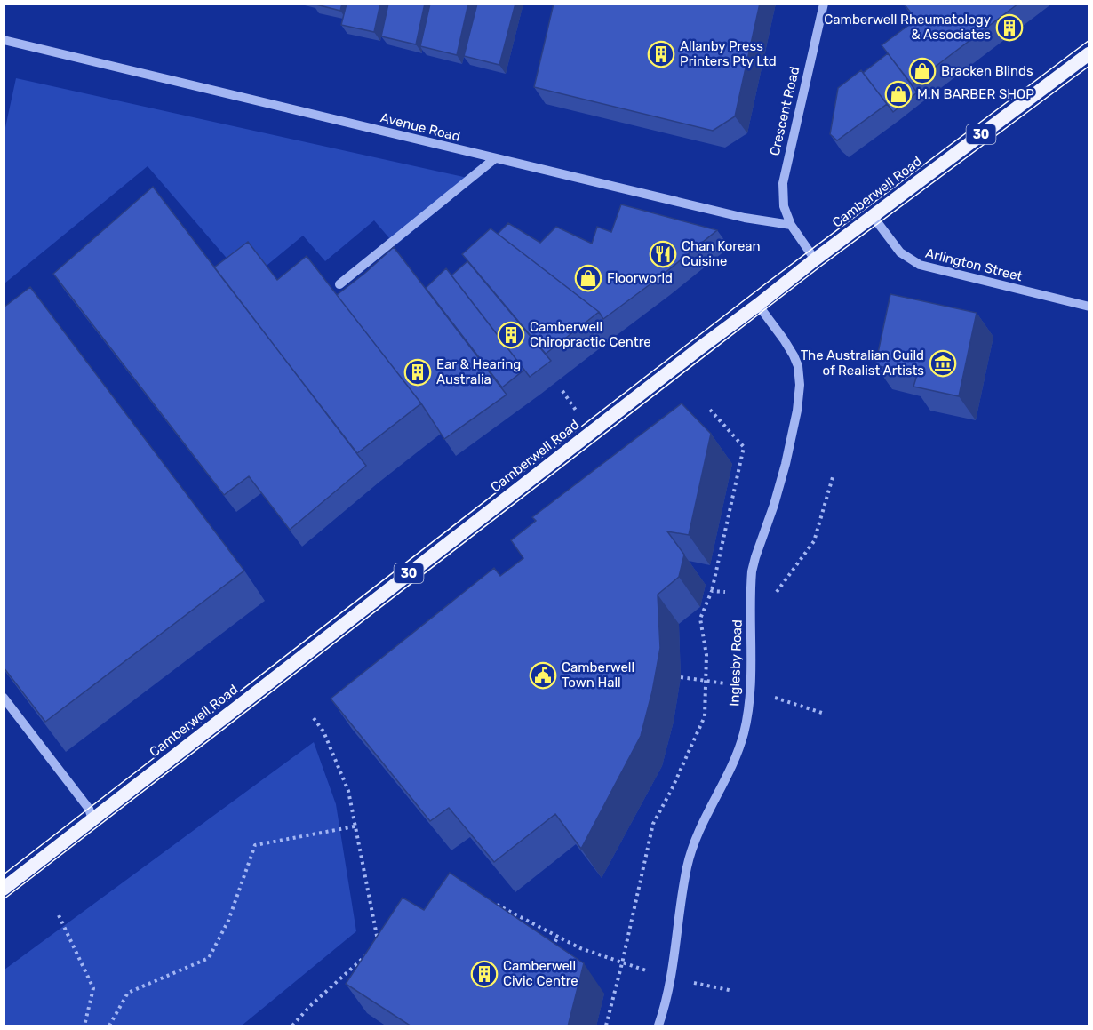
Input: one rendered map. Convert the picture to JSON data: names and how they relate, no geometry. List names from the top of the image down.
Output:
{
  "streets": {
    "main road": ["30", "Camberwell Road"],
    "street": [
      "Crescent Road",
      "Avenue Road",
      "Arlington Street",
      "Inglesby Road"
    ]
  },
  "crossings": [
    ["Crescent Road", "Avenue Road"],
    ["Camberwell Road", "Arlington Street"],
    ["Camberwell Road", "Inglesby Road"]
  ],
  "places": {
    "building": [
      "Camberwell Rheumatology & Associates",
      "Allanby Press Printers Pty Ltd",
      "Camberwell Chiropractic Centre",
      "Ear & Hearing Australia",
      "Camberwell Civic Centre"
    ],
    "shop": ["Bracken Blinds", "M.N BARBER SHOP", "Floorworld"],
    "restaurant": ["Chan Korean Cuisine"],
    "museum": ["The Australian Guild of Realist Artists"],
    "public building": ["Camberwell Town Hall"]
  }
}
